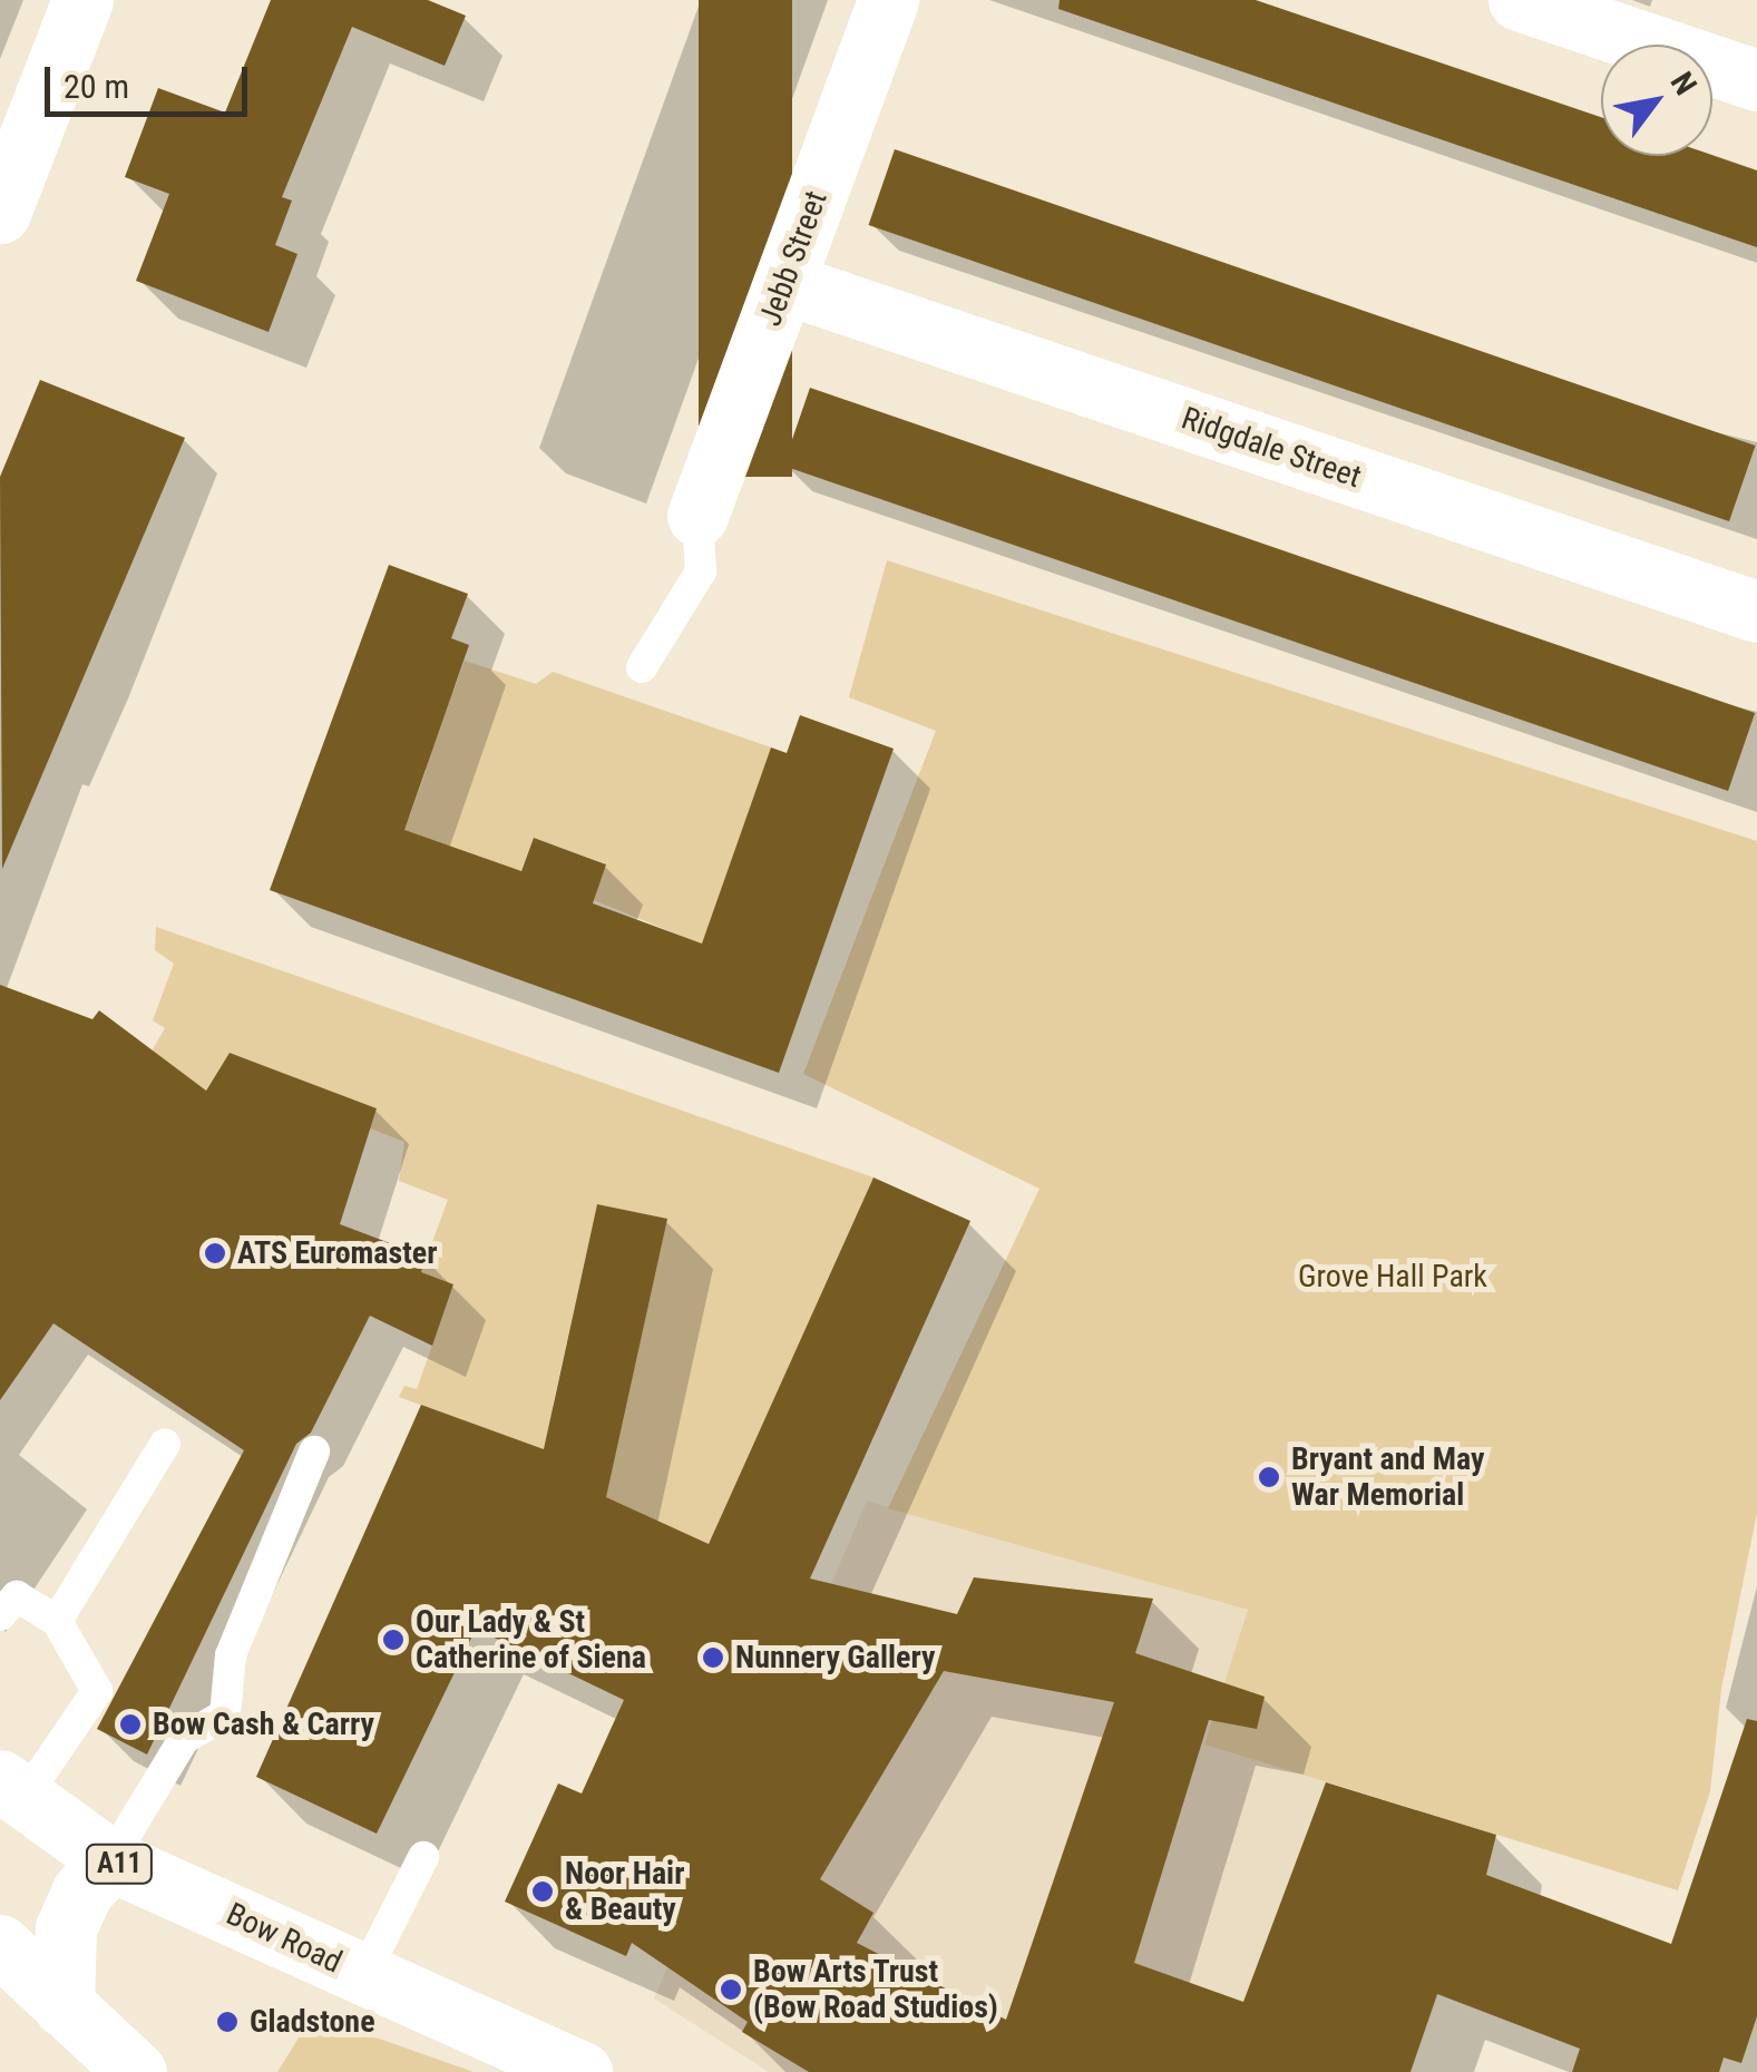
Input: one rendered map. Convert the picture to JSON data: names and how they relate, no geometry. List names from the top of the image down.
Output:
{
  "streets": {
    "main road": [
      "Jebb Street",
      "Ridgdale Street",
      "A11",
      "Bow Road"
    ]
  },
  "crossings": [
    ["Jebb Street", "Ridgdale Street"],
    ["A11", "Bow Road"]
  ],
  "parks": ["Grove Hall Park"],
  "places": [
    "ATS Euromaster",
    "Bryant and May War Memorial",
    "Our Lady & St Catherine of Siena",
    "Nunnery Gallery",
    "Bow Cash & Carry",
    "Noor Hair & Beauty",
    "Bow Arts Trust (Bow Road Studios)",
    "Gladstone"
  ],
  "scale_bar": "20 m",
  "north": "top right"
}
